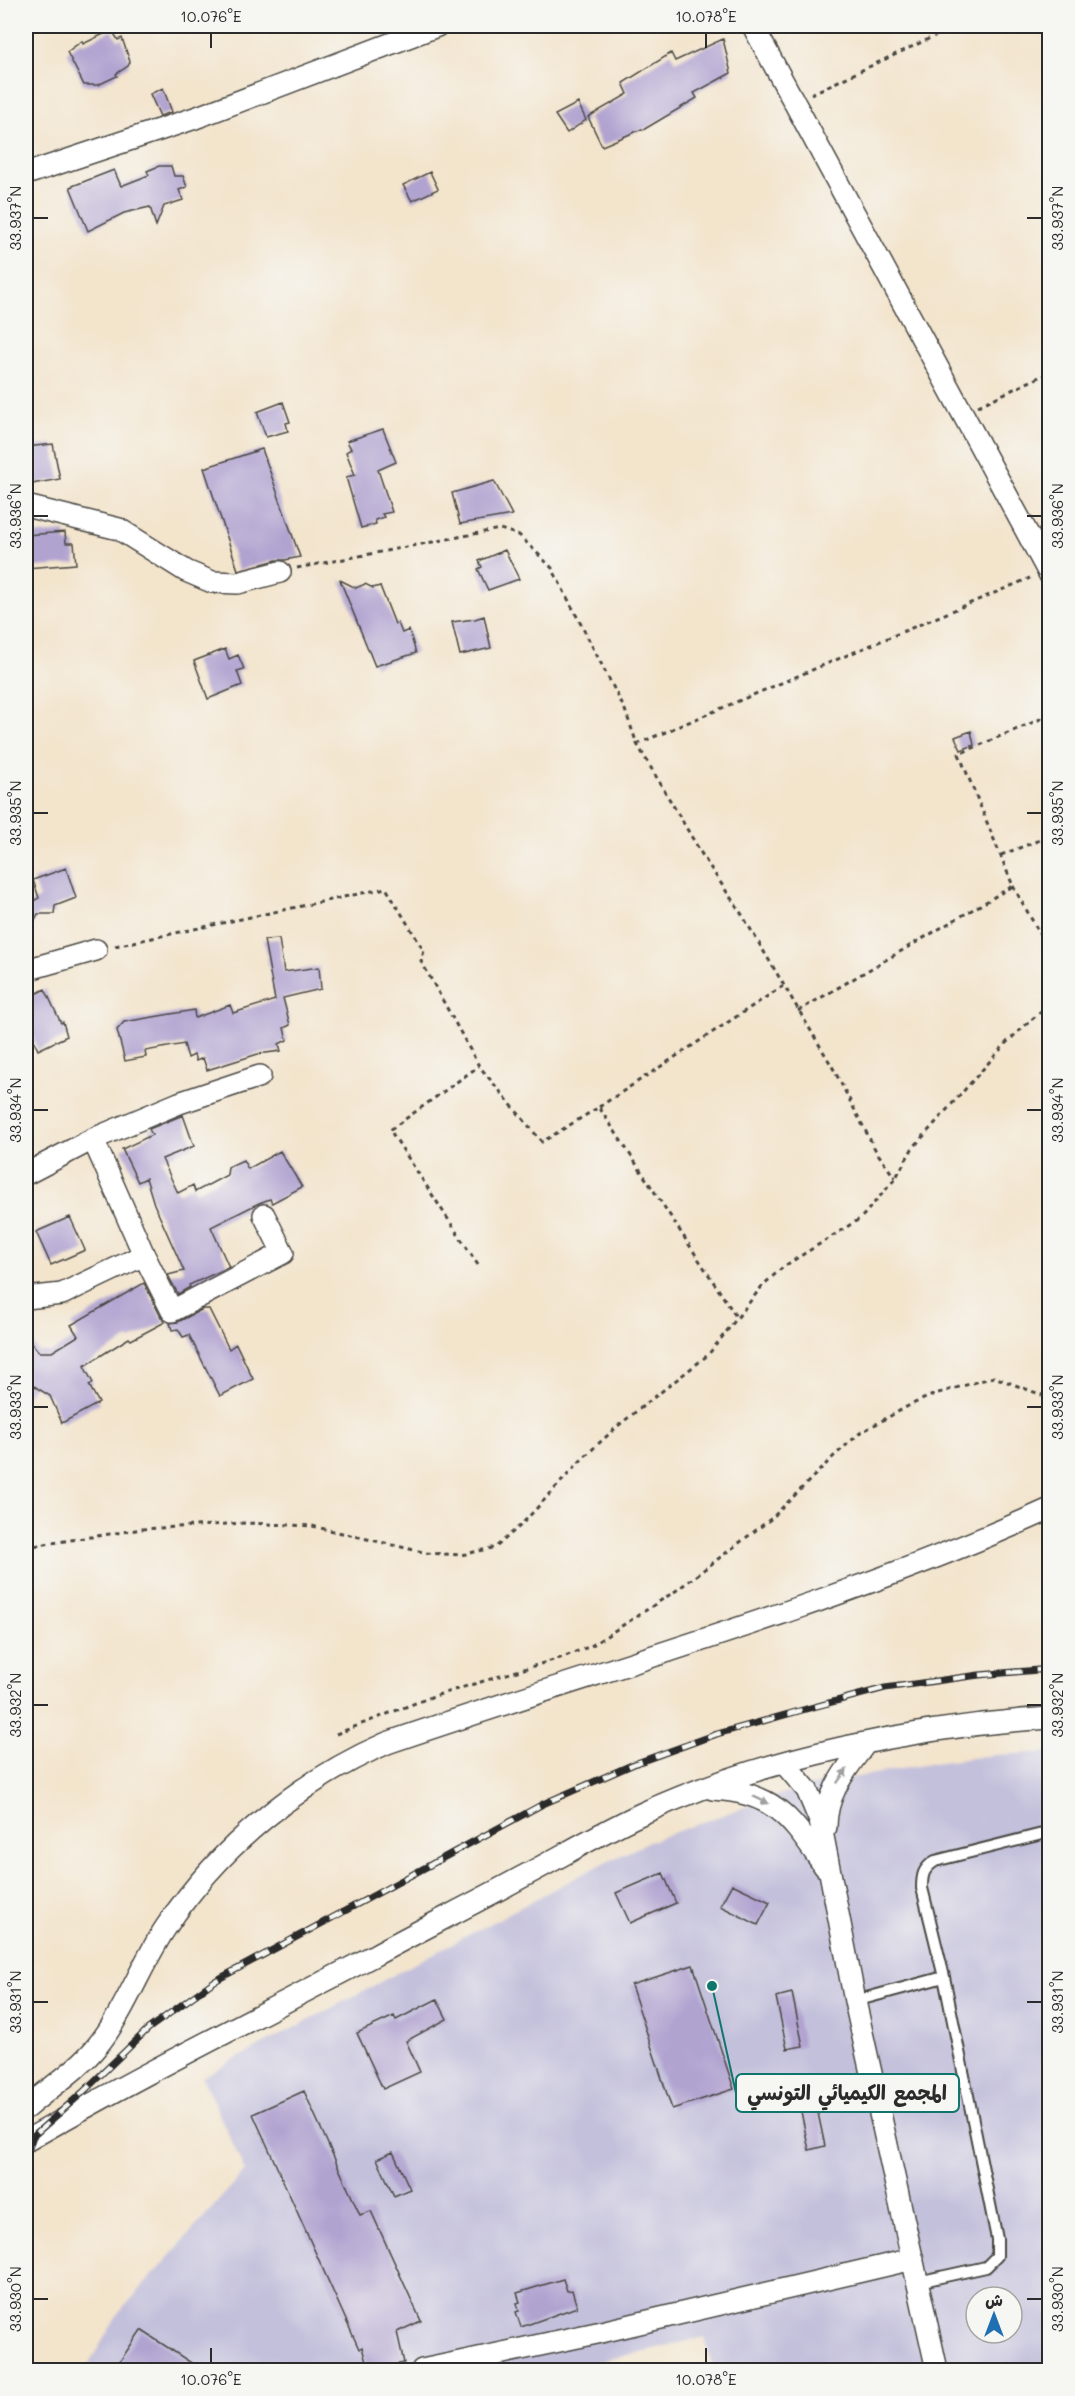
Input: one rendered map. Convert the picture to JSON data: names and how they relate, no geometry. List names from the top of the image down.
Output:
{
  "places": ["المجمع الكيميائي التونسي"],
  "north": "top",
  "coordinates": [
    "10.076°E",
    "10.078°E",
    "33.937°N",
    "33.936°N",
    "33.935°N",
    "33.934°N",
    "33.933°N",
    "33.932°N",
    "33.931°N",
    "33.930°N"
  ]
}
